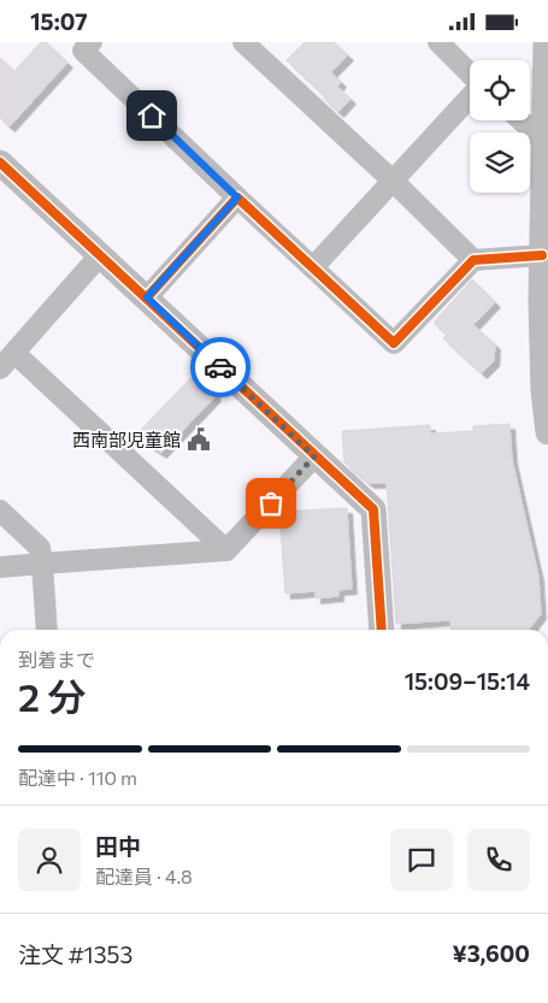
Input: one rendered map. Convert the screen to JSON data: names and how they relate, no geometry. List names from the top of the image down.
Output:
{
  "places": {
    "public building": ["西南部児童館"]
  },
  "page": {
    "status": "15:07",
    "heading": ["2 分", "到着まで", "15:09–15:14"],
    "panel": [
      "田中",
      "配達員 · 4.8",
      "注文 #1353",
      "¥3,600"
    ],
    "bar": "配達中 · 110 m"
  }
}
